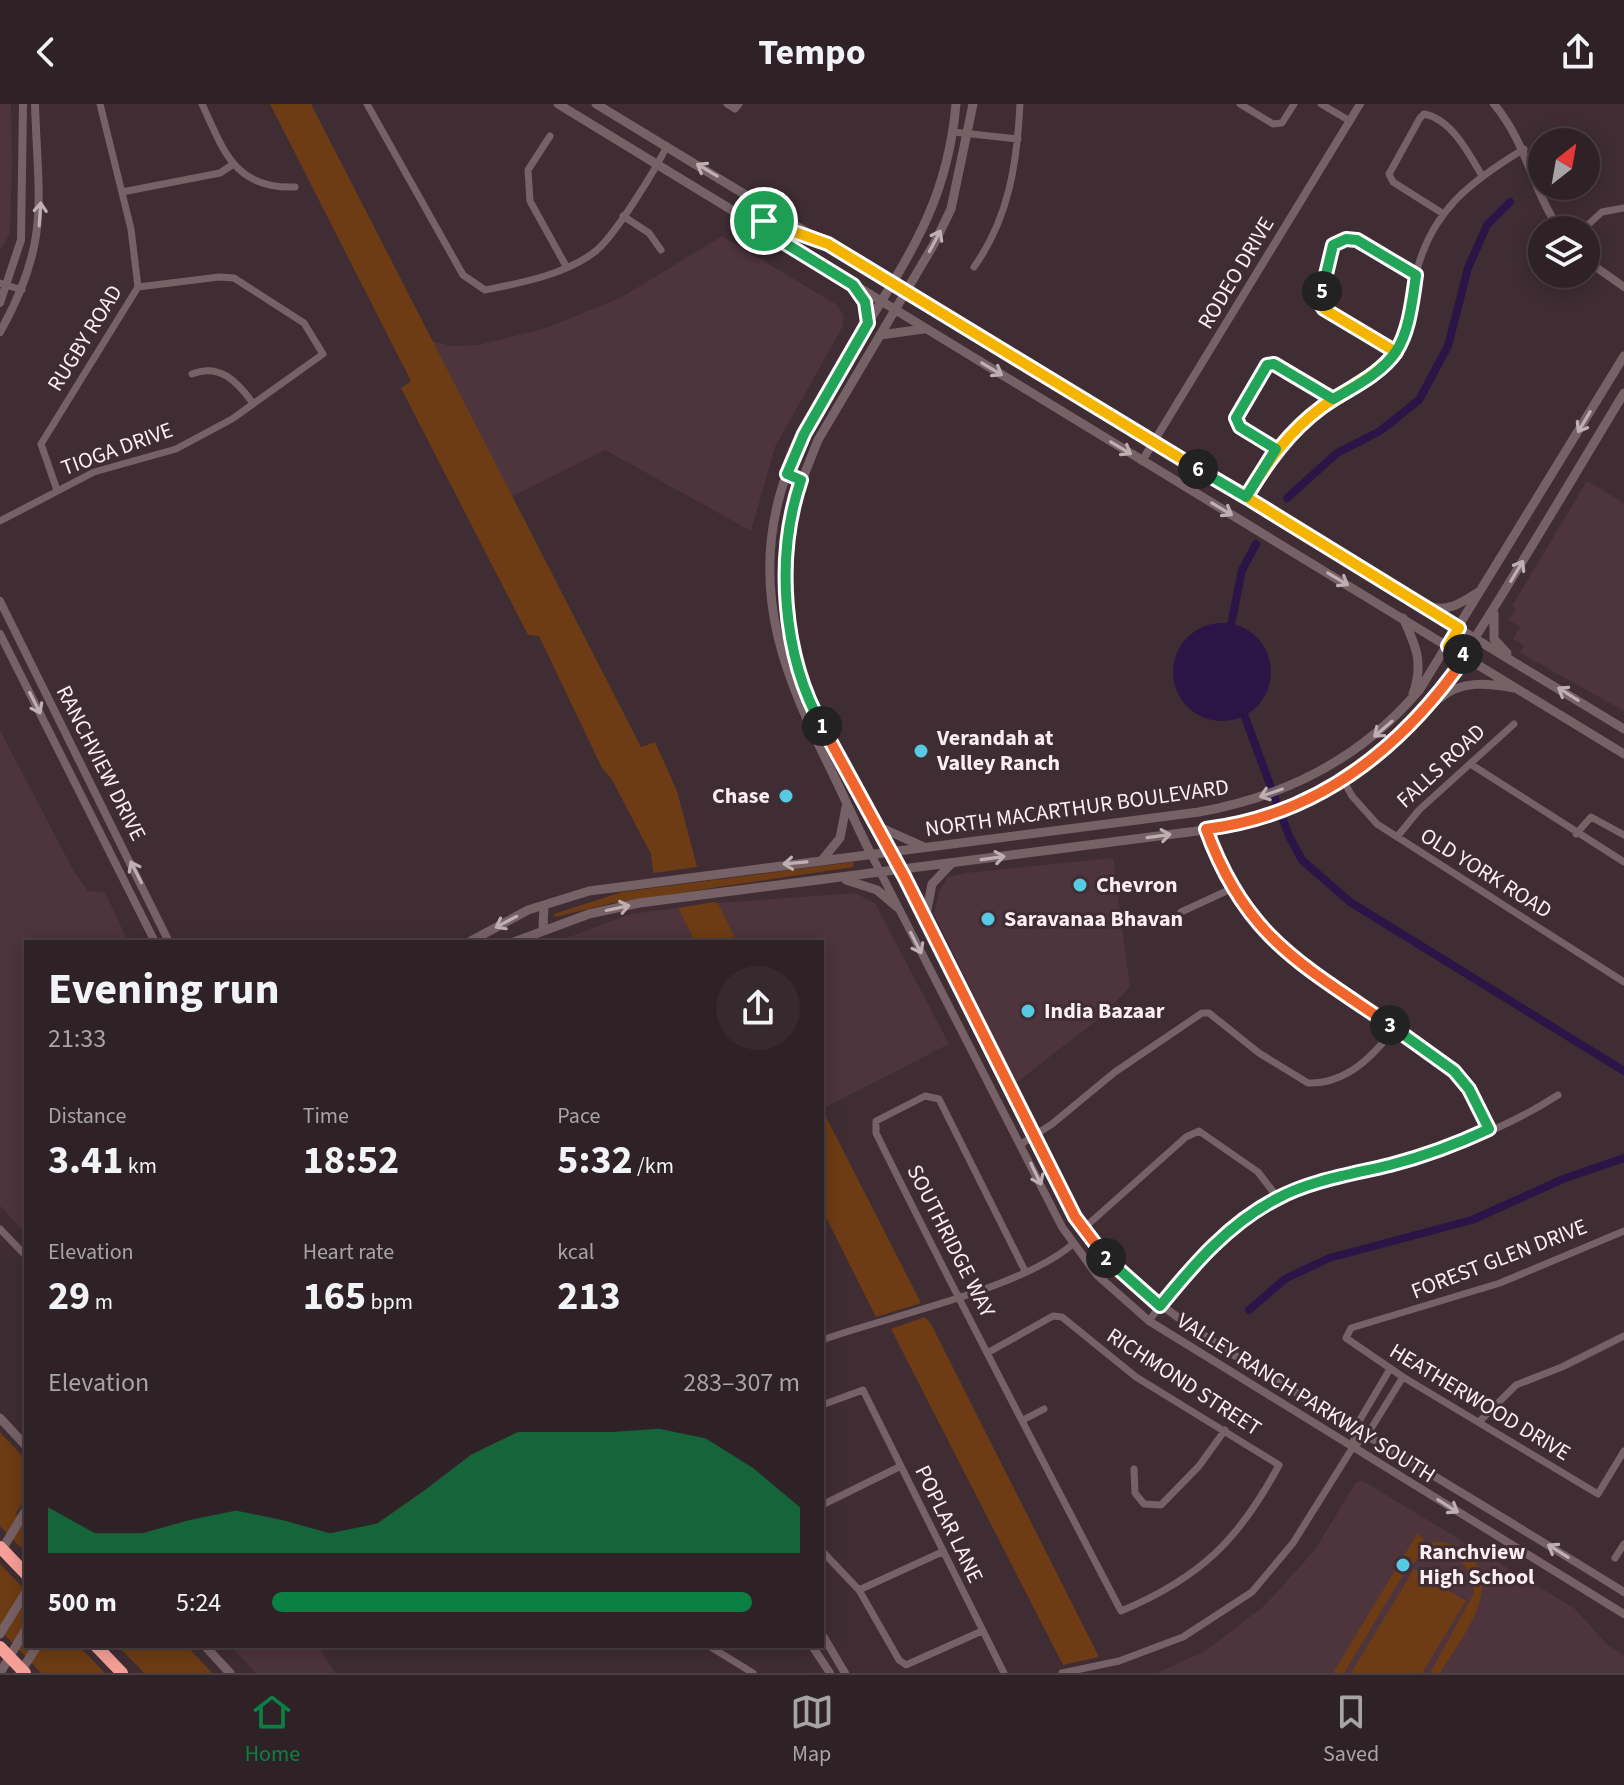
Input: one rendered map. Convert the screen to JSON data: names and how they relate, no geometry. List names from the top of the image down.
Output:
{
  "streets": {
    "main road": ["NORTH MACARTHUR BOULEVARD"],
    "street": [
      "RODEO DRIVE",
      "RUGBY ROAD",
      "TIOGA DRIVE",
      "RANCHVIEW DRIVE",
      "FALLS ROAD",
      "OLD YORK ROAD",
      "SOUTHRIDGE WAY",
      "FOREST GLEN DRIVE",
      "RICHMOND STREET",
      "VALLEY RANCH PARKWAY SOUTH",
      "HEATHERWOOD DRIVE",
      "POPLAR LANE"
    ]
  },
  "crossings": [
    ["RUGBY ROAD", "TIOGA DRIVE"],
    ["FALLS ROAD", "OLD YORK ROAD"],
    ["NORTH MACARTHUR BOULEVARD", "OLD YORK ROAD"],
    ["NORTH MACARTHUR BOULEVARD", "VALLEY RANCH PARKWAY SOUTH"],
    ["SOUTHRIDGE WAY", "RICHMOND STREET"],
    ["FOREST GLEN DRIVE", "HEATHERWOOD DRIVE"]
  ],
  "places": [
    "Verandah at Valley Ranch",
    "Chase",
    "Chevron",
    "Saravanaa Bhavan",
    "India Bazaar",
    "Ranchview High School"
  ],
  "north": "top right",
  "page": {
    "header": "Tempo",
    "pins": [
      "5",
      "6",
      "4",
      "1",
      "3",
      "2"
    ],
    "heading": ["Evening run", "21:33"],
    "stats": [
      ["Distance", "3.41 km"],
      ["Time", "18:52"],
      ["Pace", "5:32 /km"],
      ["Elevation", "29 m"],
      ["Heart rate", "165 bpm"],
      ["kcal", "213"]
    ],
    "chart": ["Elevation", "283–307 m"],
    "list": [
      {
        "name": "500 m",
        "note": "5:24"
      }
    ],
    "tabs": ["Home", "Map", "Saved"]
  }
}
